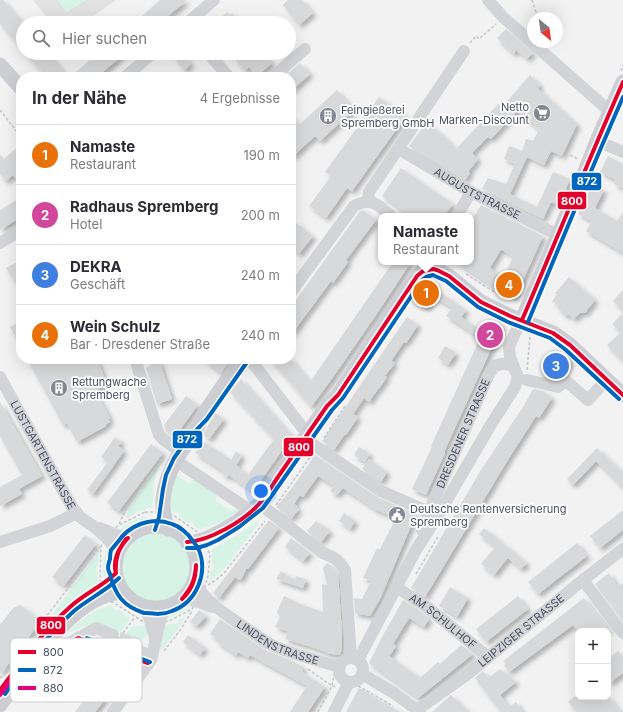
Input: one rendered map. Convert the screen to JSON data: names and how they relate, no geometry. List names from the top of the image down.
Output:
{
  "streets": {
    "main road": ["DRESDENER STRASSE"],
    "street": [
      "AUGUSTSTRASSE",
      "LUSTGARTENSTRASSE",
      "AM SCHULHOF",
      "LEIPZIGER STRASSE",
      "LINDENSTRASSE"
    ]
  },
  "crossings": [
    ["AUGUSTSTRASSE", "DRESDENER STRASSE"],
    ["DRESDENER STRASSE", "AM SCHULHOF"],
    ["DRESDENER STRASSE", "LINDENSTRASSE"],
    ["LUSTGARTENSTRASSE", "LINDENSTRASSE"],
    ["AM SCHULHOF", "LEIPZIGER STRASSE"]
  ],
  "places": {
    "supermarket": ["Netto Marken-Discount"],
    "building": ["Feingießerei Spremberg GmbH", "Rettungwache Spremberg"],
    "public building": ["Deutsche Rentenversicherung Spremberg"]
  },
  "lines": ["transit line 800", "transit line 872", "transit line 880"],
  "legend": ["800", "872", "880"],
  "north": "bottom right",
  "page": {
    "search": "Hier suchen",
    "heading": ["In der Nähe", "4 Ergebnisse"],
    "list": [
      {
        "mark": "1",
        "name": "Namaste",
        "note": "Restaurant",
        "value": "190 m"
      },
      {
        "mark": "2",
        "name": "Radhaus Spremberg",
        "note": "Hotel",
        "value": "200 m"
      },
      {
        "mark": "3",
        "name": "DEKRA",
        "note": "Geschäft",
        "value": "240 m"
      },
      {
        "mark": "4",
        "name": "Wein Schulz",
        "note": "Bar · Dresdener Straße",
        "value": "240 m"
      }
    ],
    "popup": ["Namaste", "Restaurant"],
    "pins": [
      "4",
      "1",
      "2",
      "3"
    ],
    "map_buttons": ["+", "−"]
  }
}
